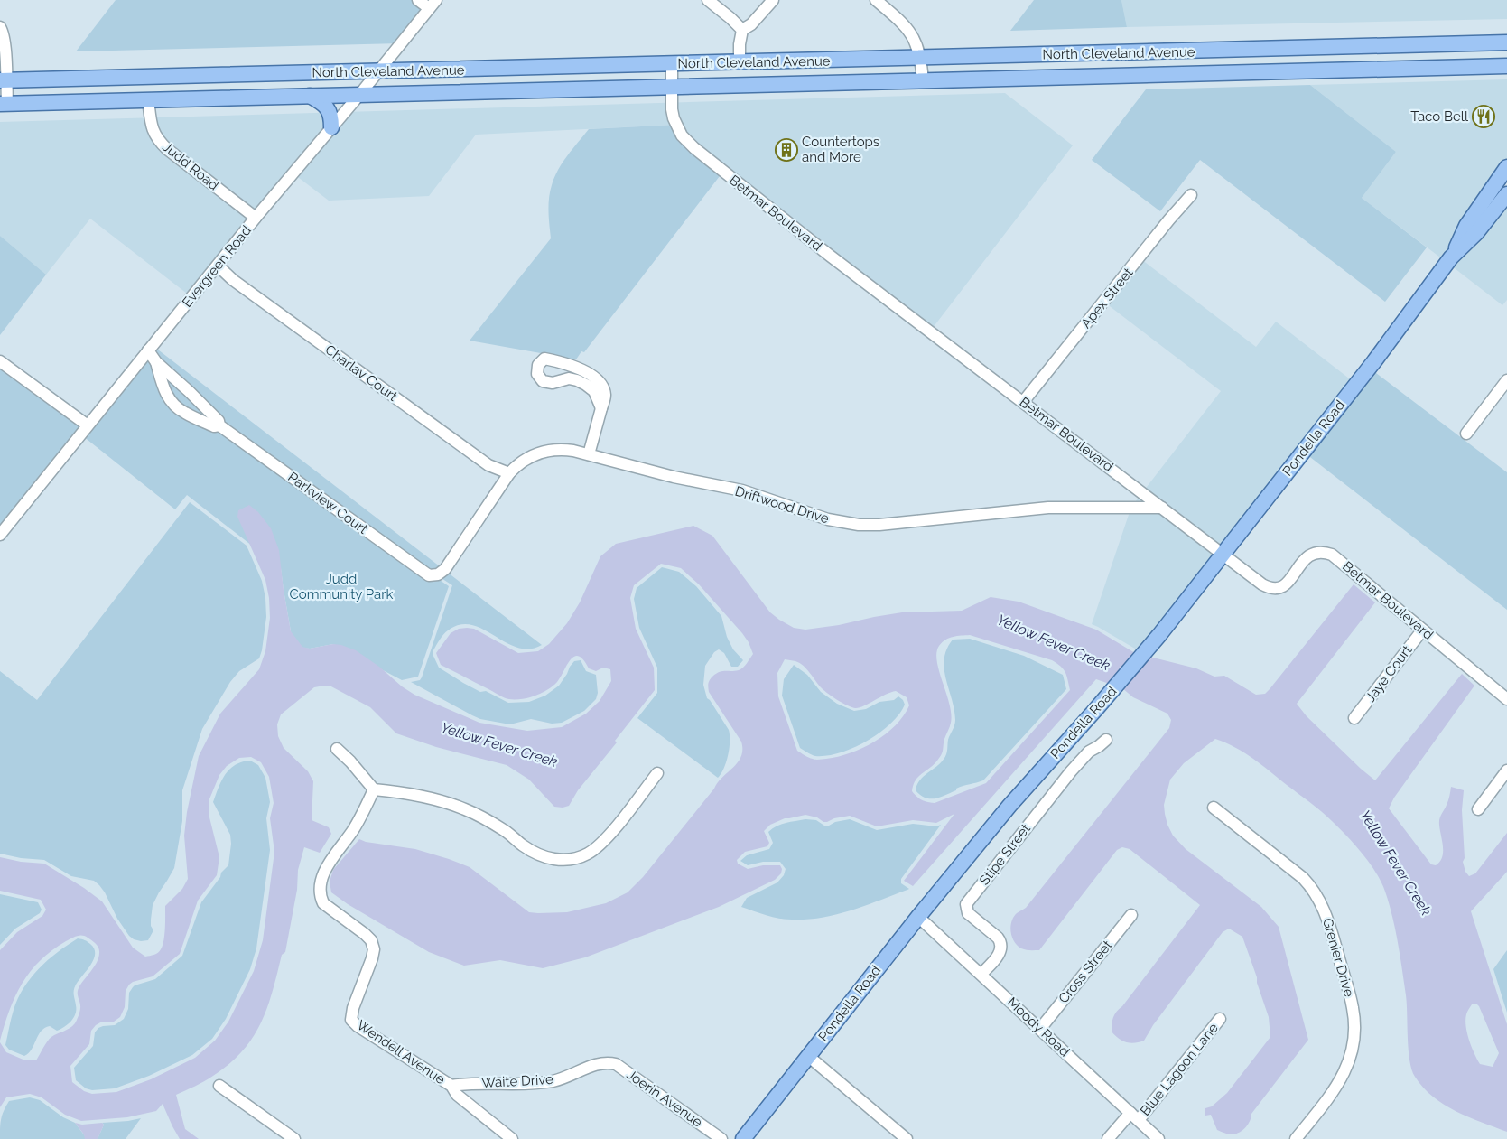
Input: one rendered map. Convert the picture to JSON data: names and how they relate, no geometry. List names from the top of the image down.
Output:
{
  "streets": {
    "main road": ["North Cleveland Avenue", "Pondella Road"],
    "street": [
      "Judd Road",
      "Betmar Boulevard",
      "Evergreen Road",
      "Apex Street",
      "Charlav Court",
      "Parkview Court",
      "Driftwood Drive",
      "Jaye Court",
      "Stipe Street",
      "Grenier Drive",
      "Cross Street",
      "Moody Road",
      "Wendell Avenue",
      "Blue Lagoon Lane",
      "Waite Drive",
      "Joerin Avenue"
    ]
  },
  "crossings": [
    ["North Cleveland Avenue", "Judd Road"],
    ["North Cleveland Avenue", "Betmar Boulevard"],
    ["North Cleveland Avenue", "Evergreen Road"],
    ["Judd Road", "Evergreen Road"],
    ["Betmar Boulevard", "Apex Street"],
    ["Betmar Boulevard", "Pondella Road"],
    ["Betmar Boulevard", "Driftwood Drive"],
    ["Betmar Boulevard", "Jaye Court"],
    ["Evergreen Road", "Charlav Court"],
    ["Evergreen Road", "Parkview Court"],
    ["Charlav Court", "Driftwood Drive"],
    ["Pondella Road", "Moody Road"],
    ["Parkview Court", "Driftwood Drive"],
    ["Stipe Street", "Moody Road"],
    ["Cross Street", "Moody Road"],
    ["Moody Road", "Blue Lagoon Lane"],
    ["Wendell Avenue", "Waite Drive"],
    ["Waite Drive", "Joerin Avenue"]
  ],
  "water": ["Yellow Fever Creek"],
  "parks": ["Judd Community Park"],
  "places": {
    "restaurant": ["Taco Bell"],
    "building": ["Countertops and More"]
  }
}
